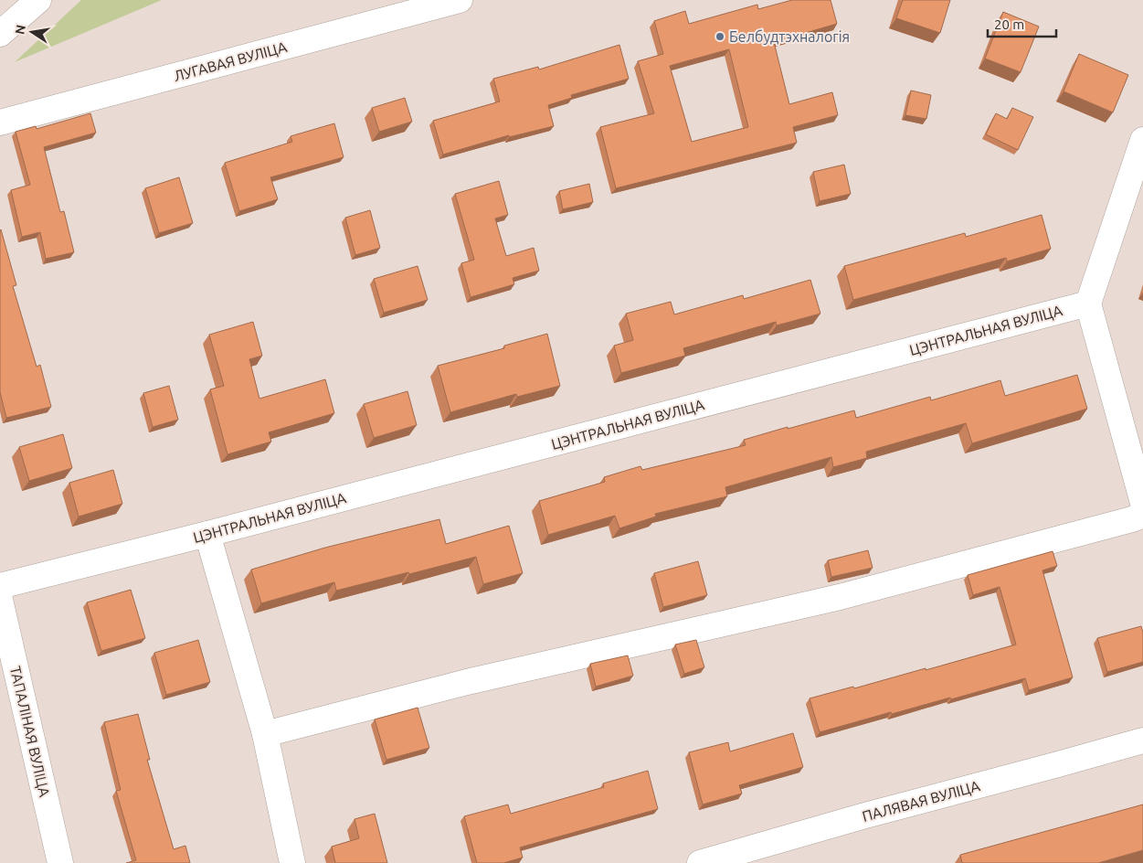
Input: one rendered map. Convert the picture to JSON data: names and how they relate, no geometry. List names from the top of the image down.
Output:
{
  "streets": {
    "street": [
      "ЛУГАВАЯ ВУЛІЦА",
      "ЦЭНТРАЛЬНАЯ ВУЛІЦА",
      "ТАПАЛІНАЯ ВУЛІЦА",
      "ПАЛЯВАЯ ВУЛІЦА"
    ]
  },
  "places": ["Белбудтэхналогія"],
  "scale_bar": "20 m",
  "north": "left"
}
